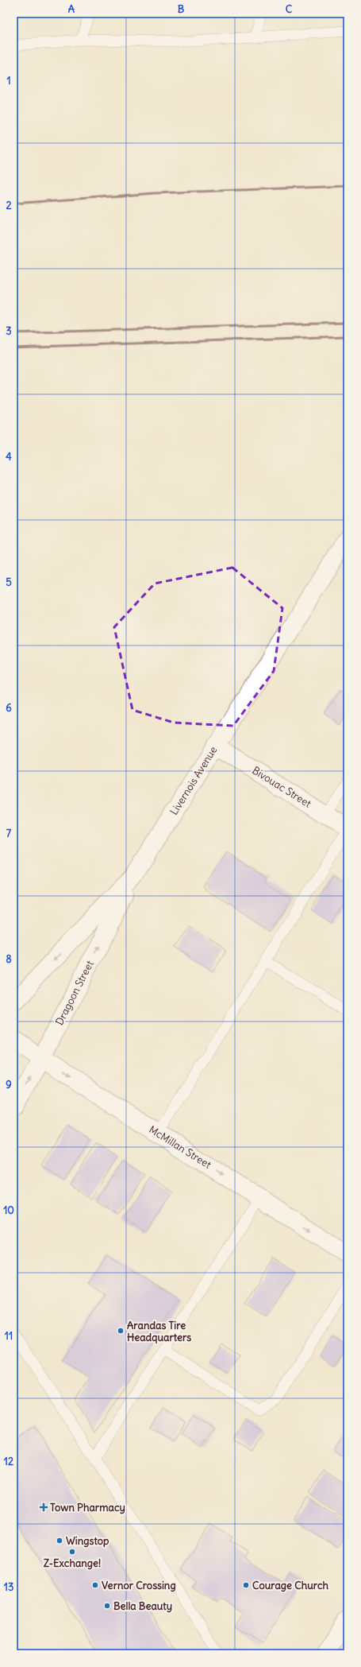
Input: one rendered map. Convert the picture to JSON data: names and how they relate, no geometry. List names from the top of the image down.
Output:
{
  "streets": {
    "main road": [
      "Livernois Avenue",
      "Bivouac Street",
      "Dragoon Street",
      "McMillan Street"
    ]
  },
  "crossings": [
    ["Livernois Avenue", "Bivouac Street"],
    ["Livernois Avenue", "Dragoon Street"],
    ["Dragoon Street", "McMillan Street"]
  ],
  "one_way": ["Dragoon Street", "McMillan Street"],
  "places": {
    "other": [
      "Arandas Tire Headquarters",
      "Wingstop",
      "Z-Exchange!",
      "Vernor Crossing",
      "Courage Church",
      "Bella Beauty"
    ],
    "health": ["Town Pharmacy"]
  },
  "grid": {
    "columns": ["A", "B", "C"],
    "rows": [
      "1",
      "2",
      "3",
      "4",
      "5",
      "6",
      "7",
      "8",
      "9",
      "10",
      "11",
      "12",
      "13"
    ]
  }
}
